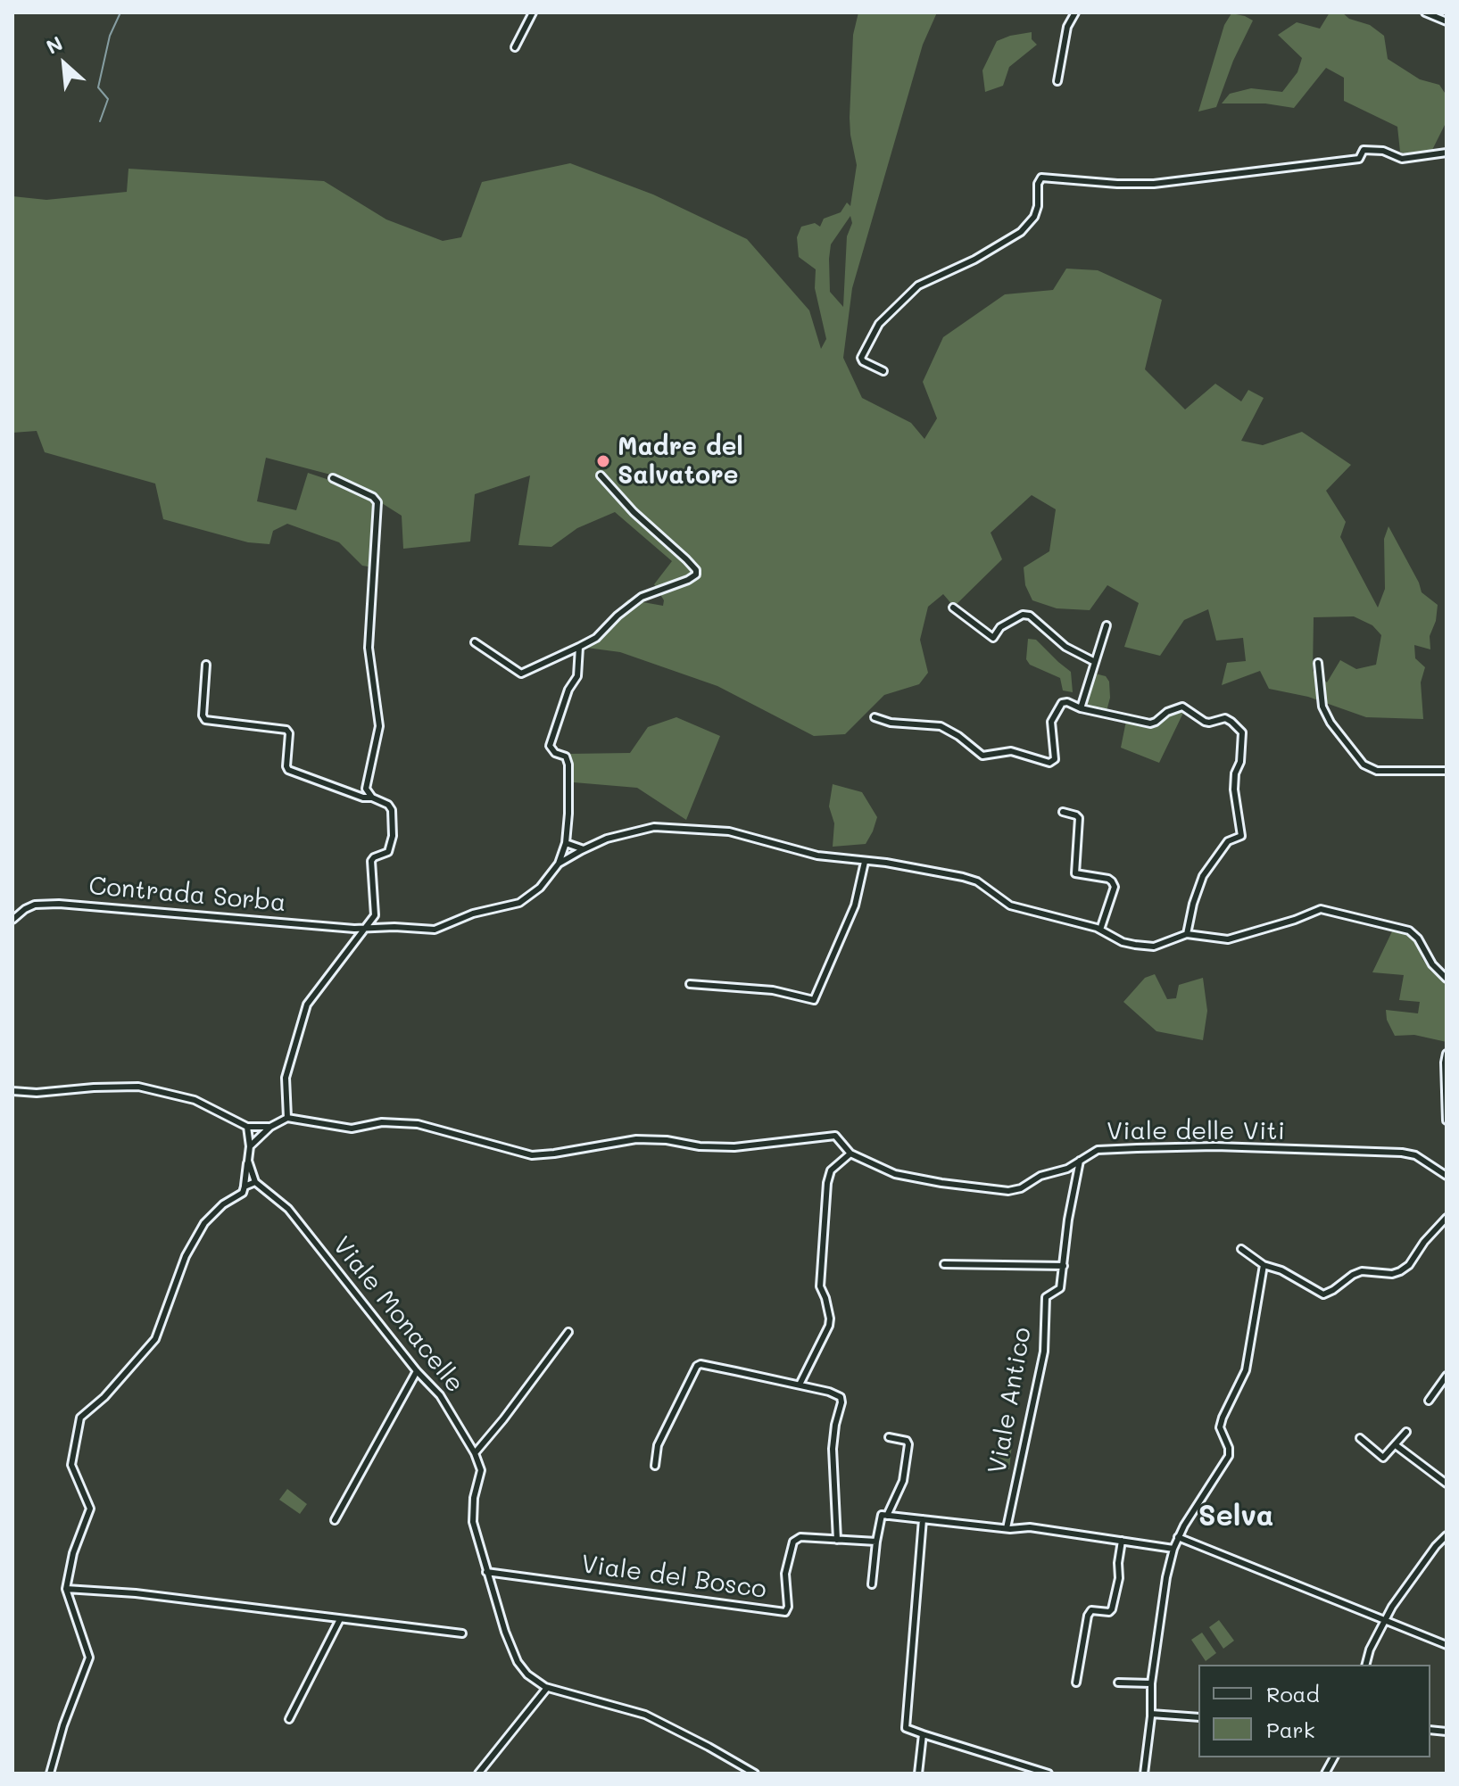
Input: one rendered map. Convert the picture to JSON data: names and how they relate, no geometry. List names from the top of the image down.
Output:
{
  "streets": {
    "street": [
      "Contrada Sorba",
      "Viale delle Viti",
      "Viale Monacelle",
      "Viale Antico",
      "Viale del Bosco"
    ]
  },
  "crossings": [
    ["Viale delle Viti", "Viale Antico"],
    ["Viale Monacelle", "Viale del Bosco"]
  ],
  "districts": ["Selva"],
  "places": ["Madre del Salvatore"],
  "legend": ["Road", "Park"],
  "north": "top left"
}
